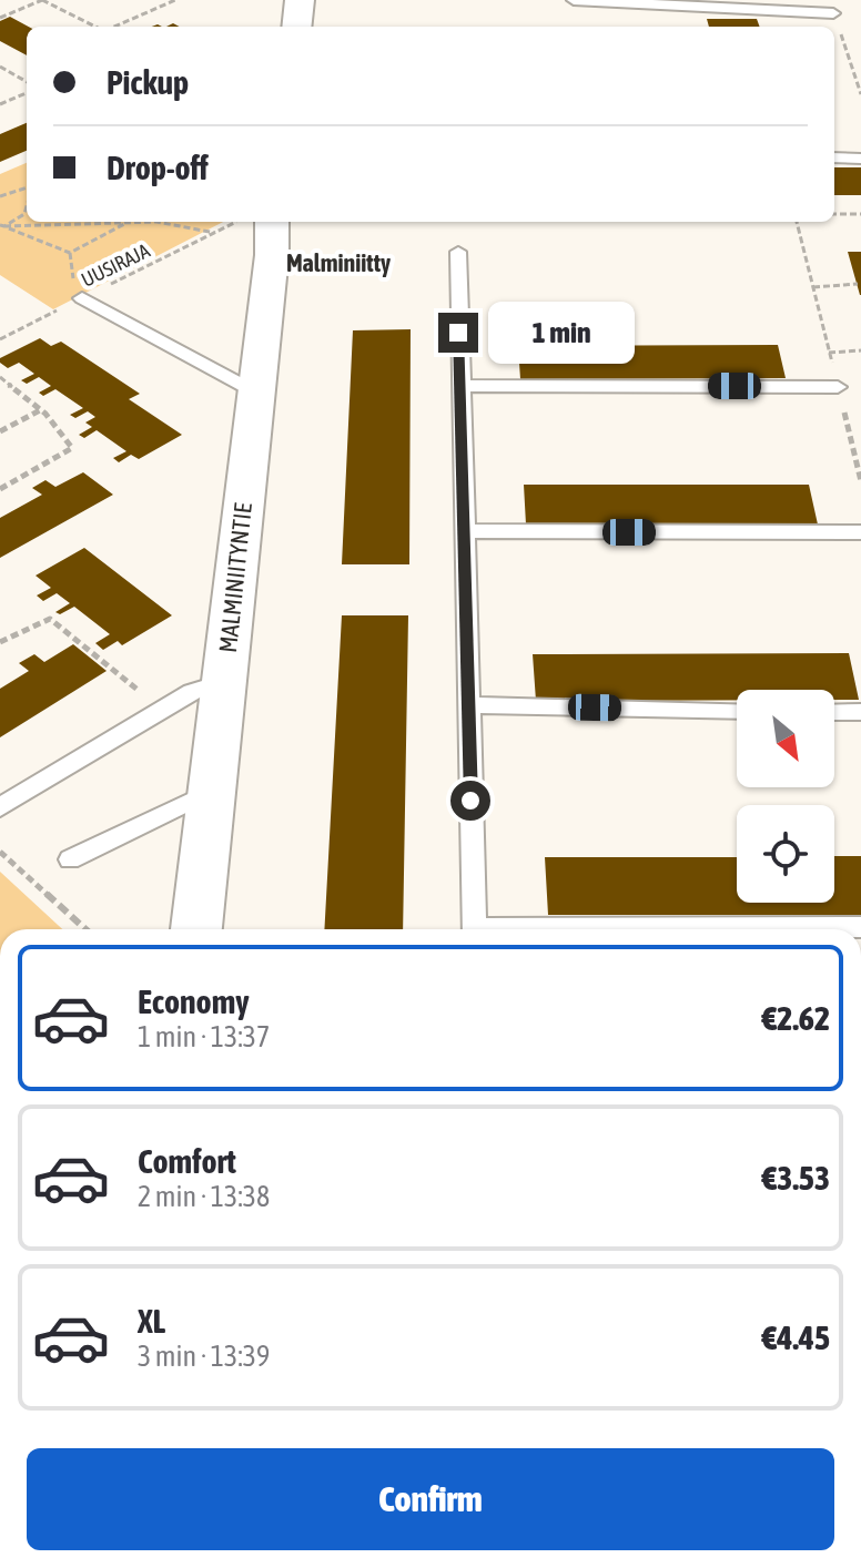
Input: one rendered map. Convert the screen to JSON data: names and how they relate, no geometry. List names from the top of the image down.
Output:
{
  "streets": {
    "street": ["MALMINIITYNTIE"],
    "path": ["UUSIRAJA"]
  },
  "districts": ["Malminiitty"],
  "north": "bottom right",
  "page": {
    "banner": ["Pickup", "Drop-off"],
    "bubble": "1 min",
    "list": [
      {
        "name": "Economy",
        "note": "1 min · 13:37",
        "value": "€2.62"
      },
      {
        "name": "Comfort",
        "note": "2 min · 13:38",
        "value": "€3.53"
      },
      {
        "name": "XL",
        "note": "3 min · 13:39",
        "value": "€4.45"
      }
    ],
    "buttons": "Confirm"
  }
}
